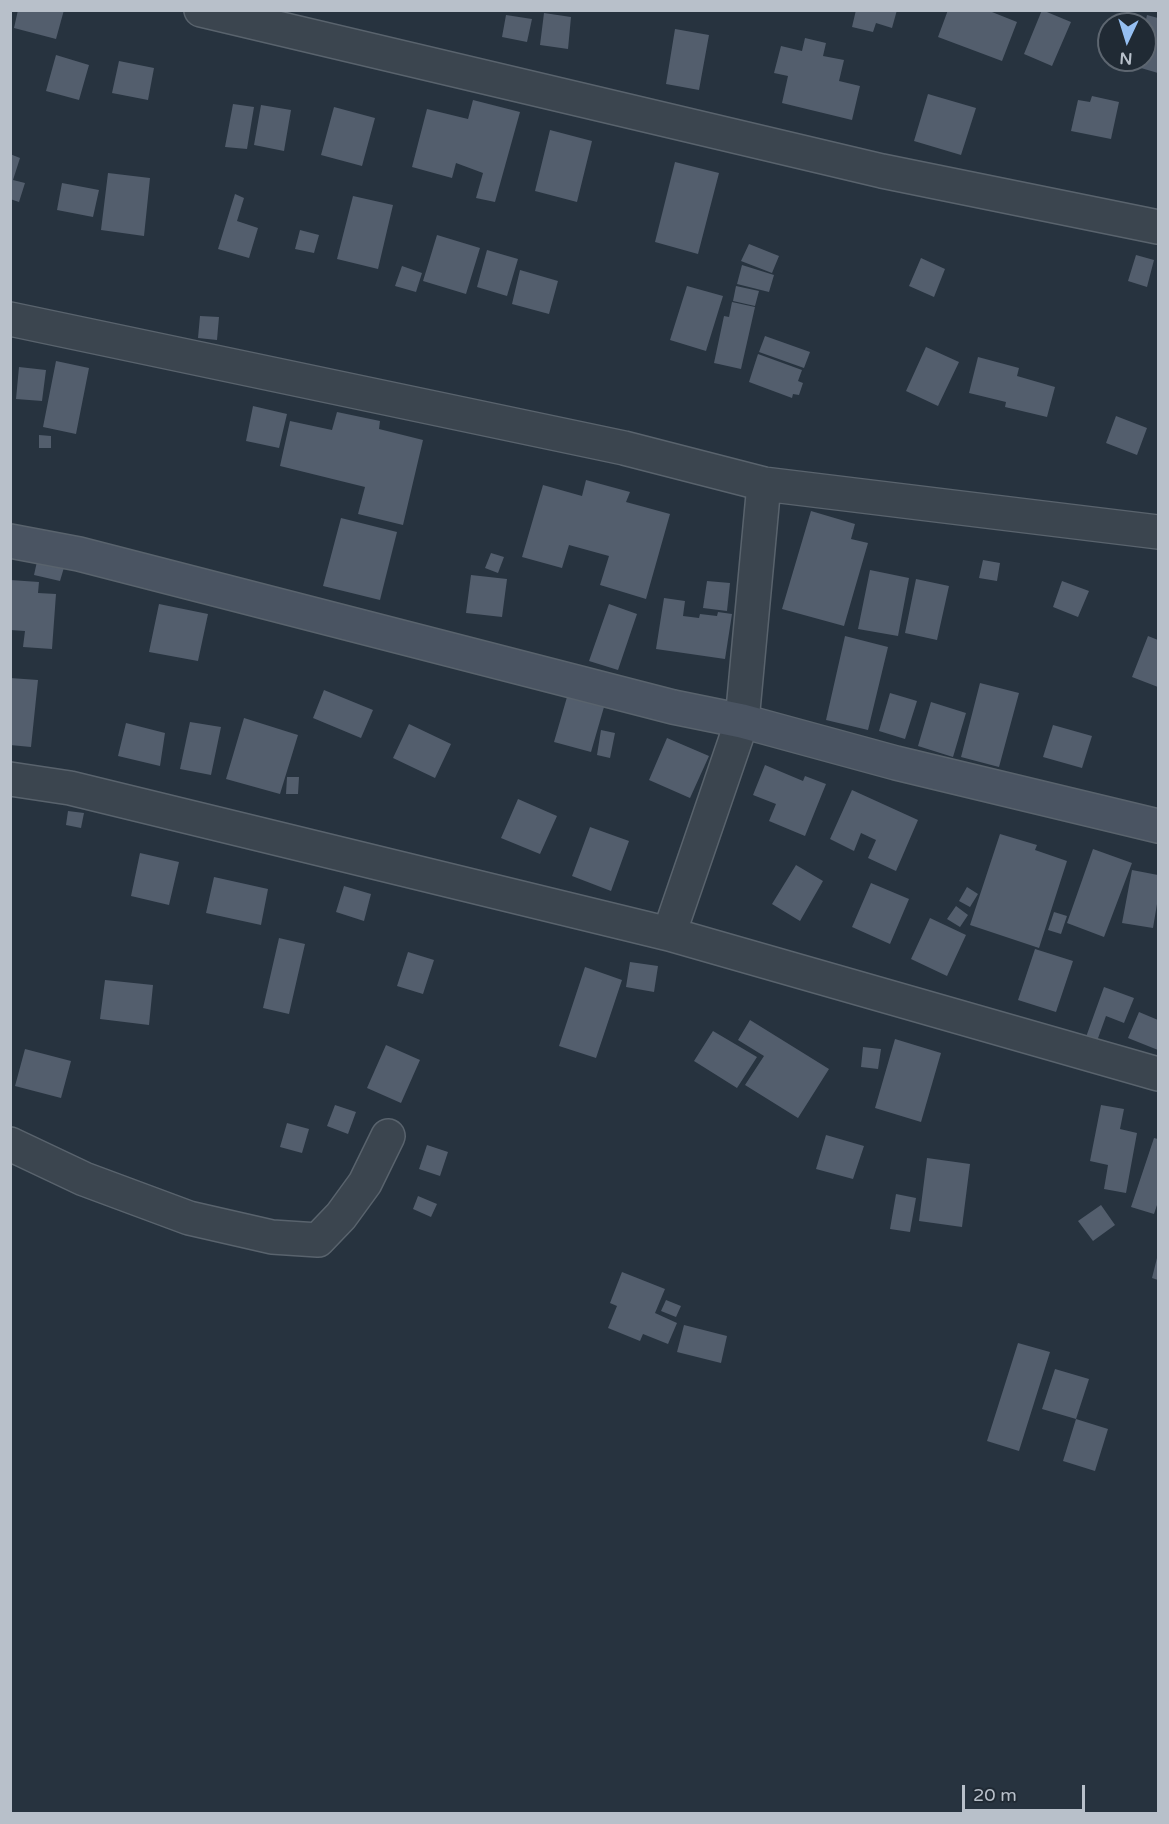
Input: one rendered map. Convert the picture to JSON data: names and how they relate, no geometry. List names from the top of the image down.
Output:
{
  "scale_bar": "20 m",
  "north": "bottom"
}
